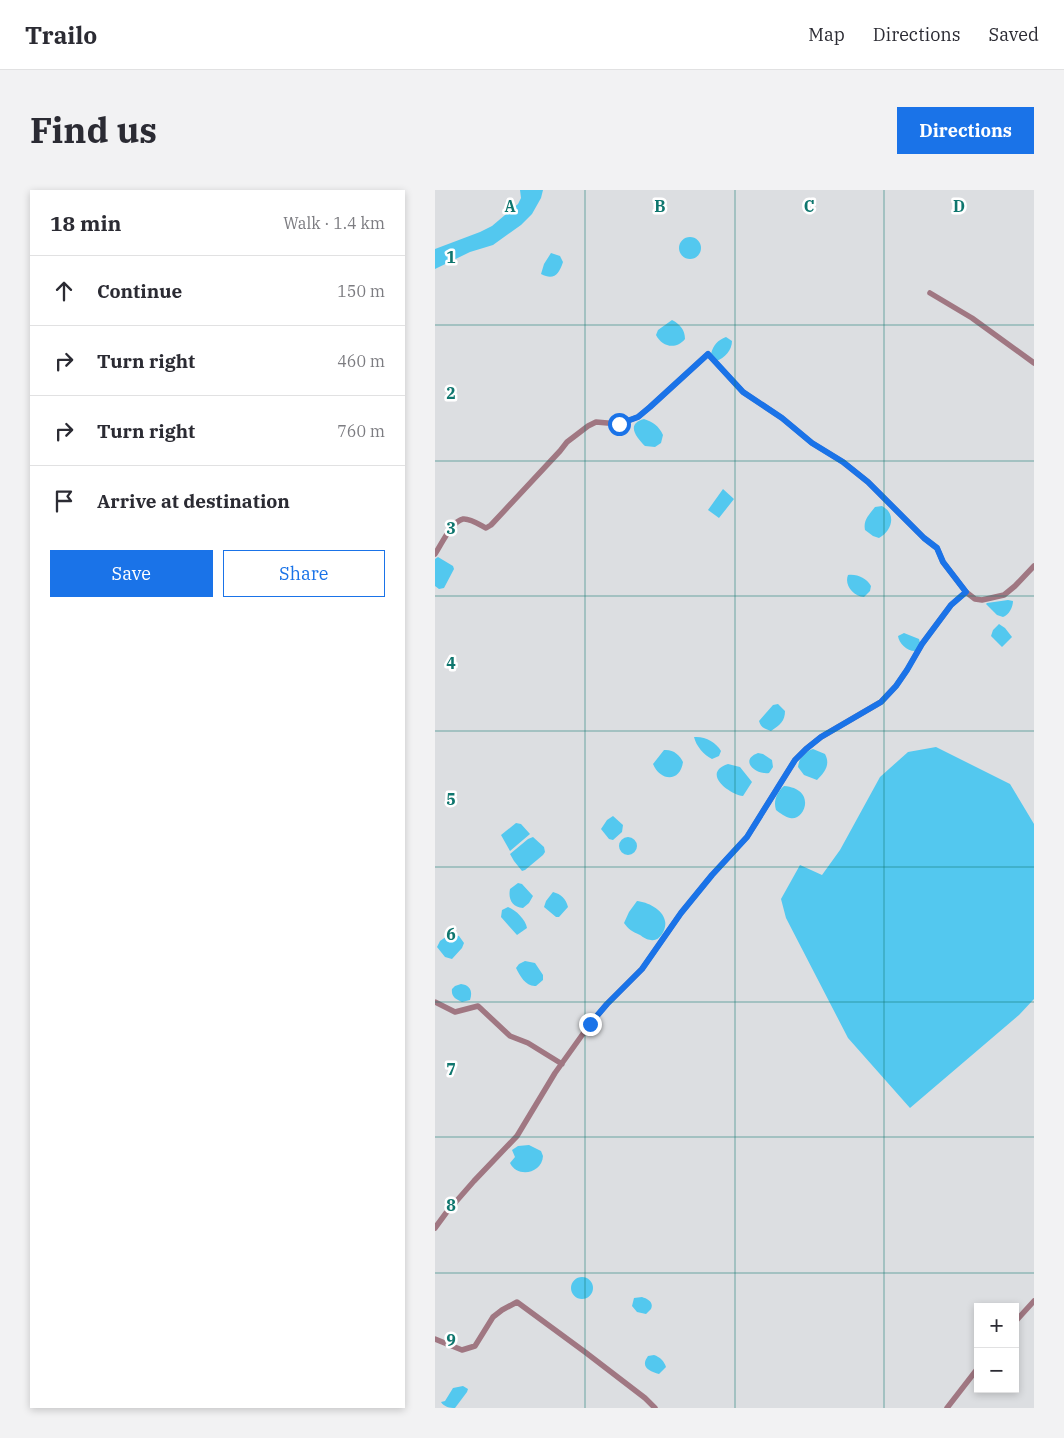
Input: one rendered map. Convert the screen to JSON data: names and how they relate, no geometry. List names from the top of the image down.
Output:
{
  "page": {
    "header": "Trailo",
    "nav": ["Map", "Directions", "Saved"],
    "title": "Find us",
    "buttons": [
      "Directions",
      ["Save", "Share"]
    ],
    "heading": ["18 min", "Walk · 1.4 km"],
    "list": [
      ["Continue", "150 m"],
      ["Turn right", "460 m"],
      ["Turn right", "760 m"],
      "Arrive at destination"
    ],
    "map_buttons": ["+", "−"]
  },
  "grid": {
    "columns": [
      "A",
      "B",
      "C",
      "D"
    ],
    "rows": [
      "1",
      "2",
      "3",
      "4",
      "5",
      "6",
      "7",
      "8",
      "9"
    ]
  }
}
